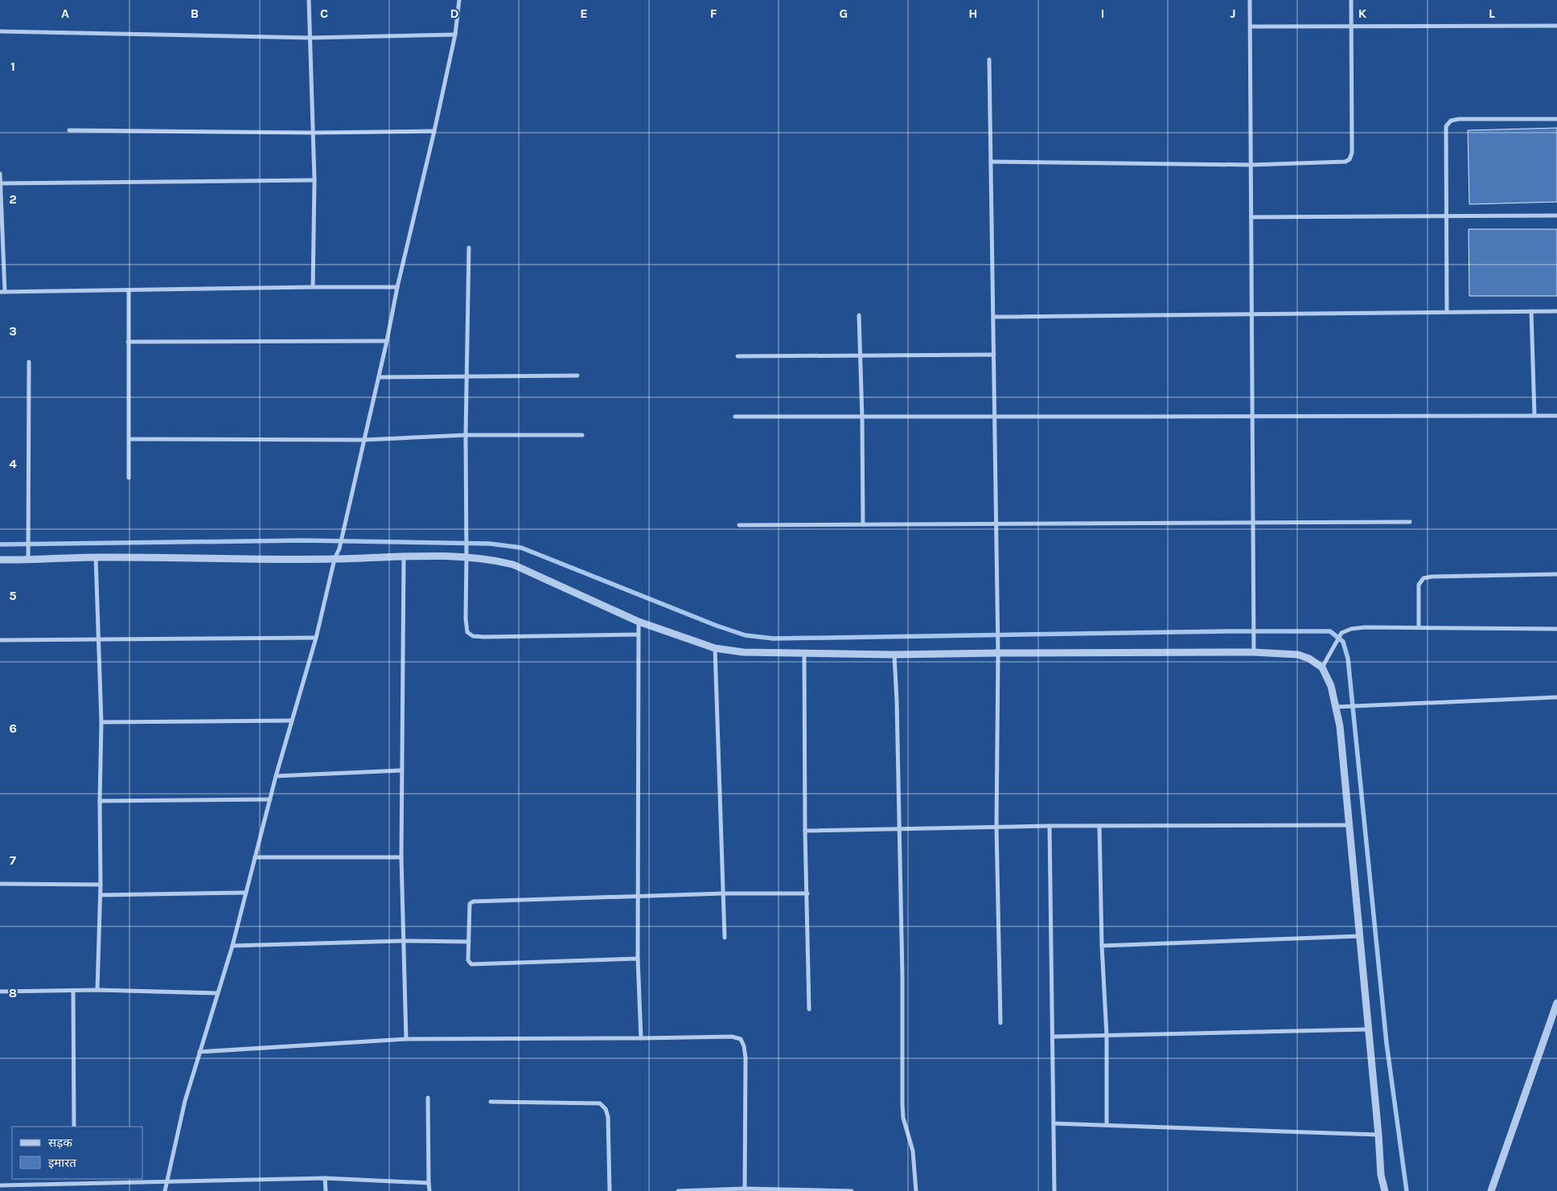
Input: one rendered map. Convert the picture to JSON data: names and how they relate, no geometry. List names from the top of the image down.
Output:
{
  "legend": ["सड़क", "इमारत"],
  "grid": {
    "columns": [
      "A",
      "B",
      "C",
      "D",
      "E",
      "F",
      "G",
      "H",
      "I",
      "J",
      "K",
      "L"
    ],
    "rows": [
      "1",
      "2",
      "3",
      "4",
      "5",
      "6",
      "7",
      "8"
    ]
  }
}
